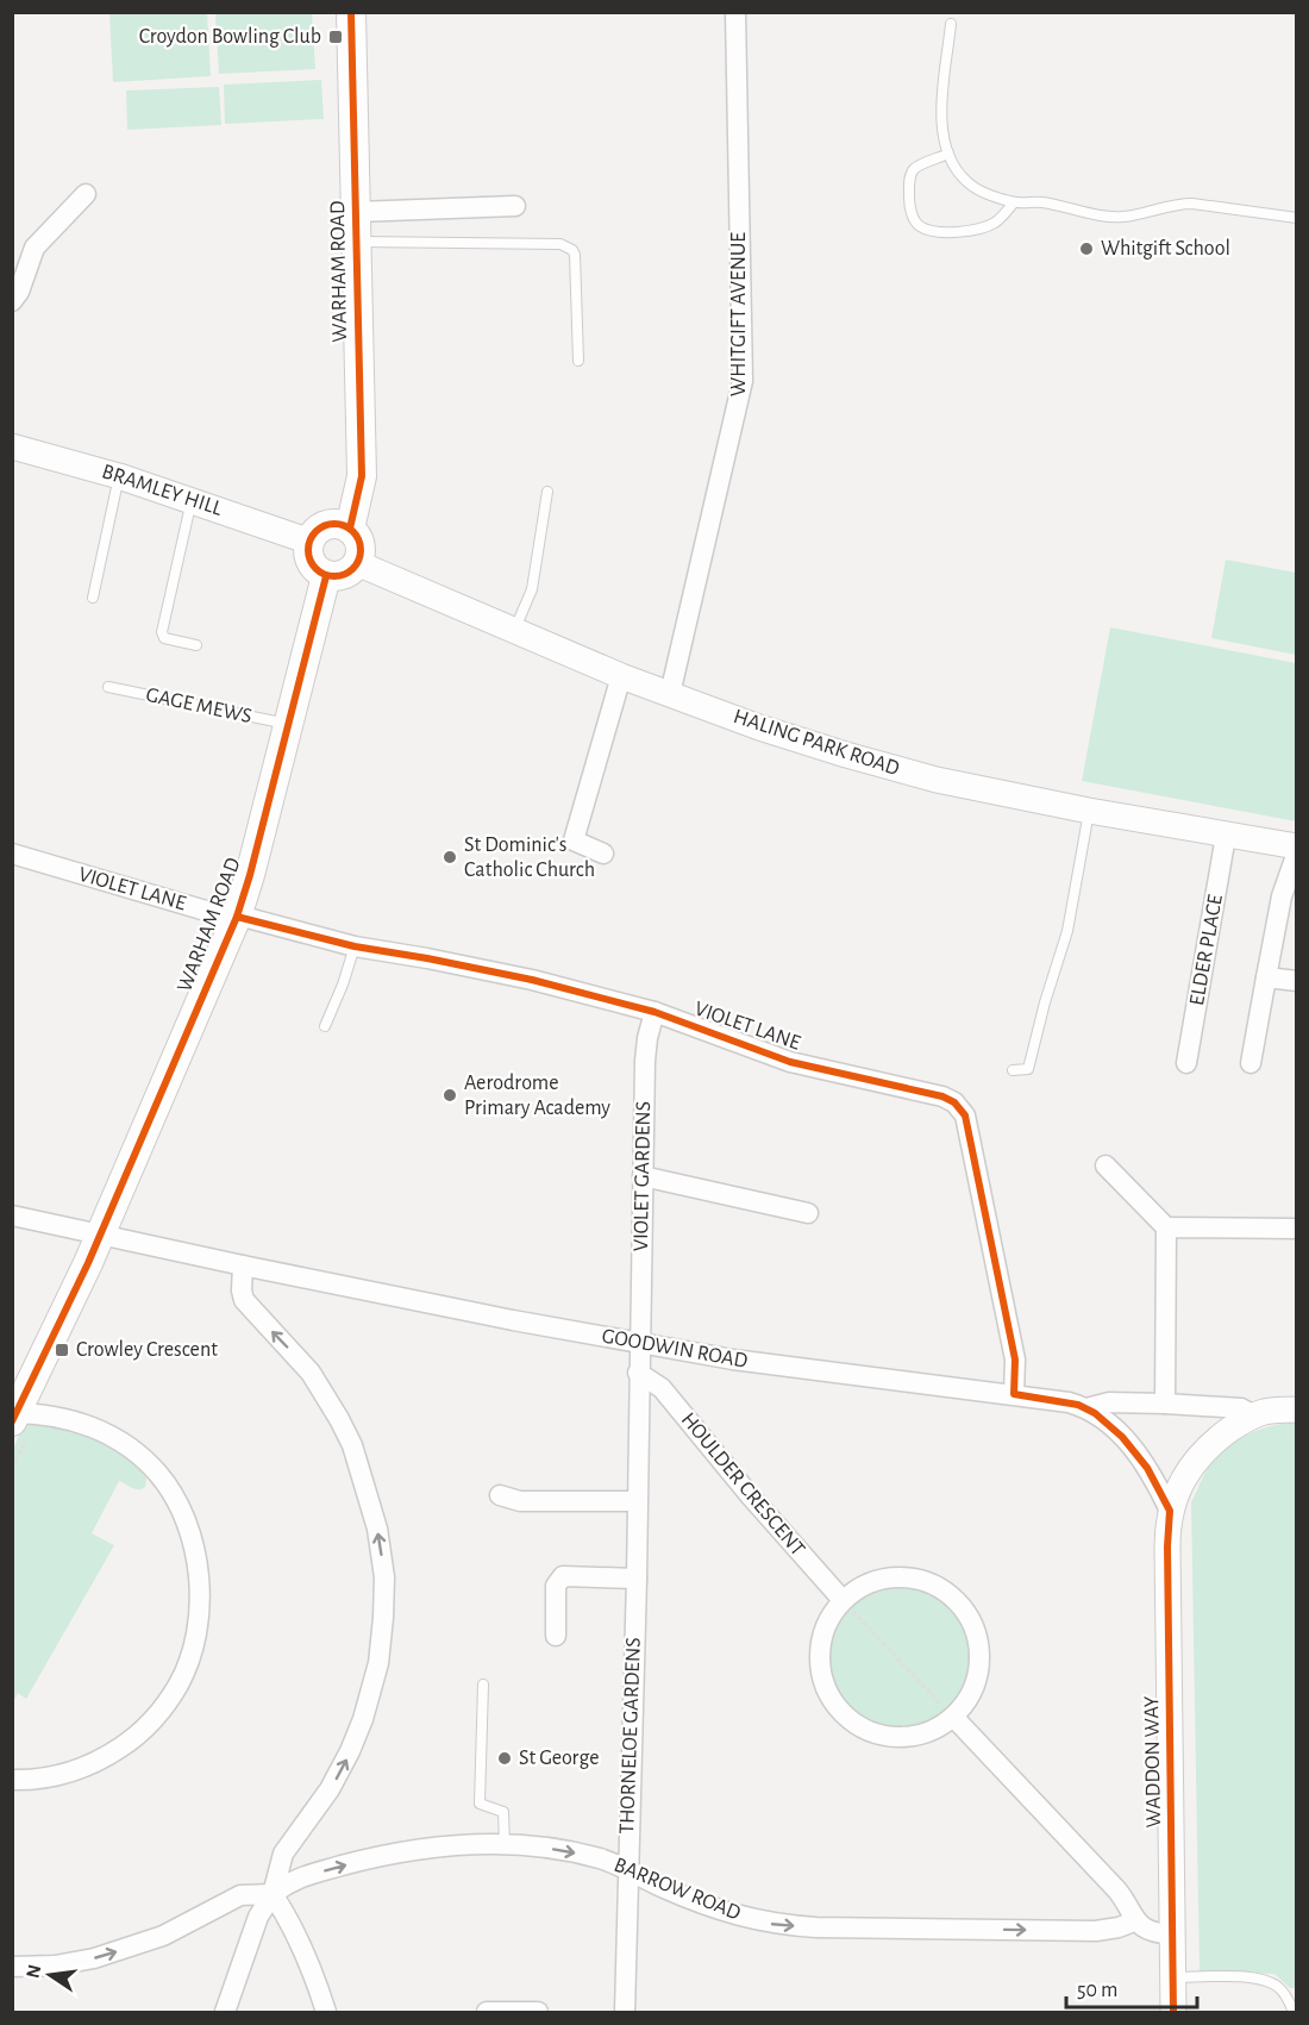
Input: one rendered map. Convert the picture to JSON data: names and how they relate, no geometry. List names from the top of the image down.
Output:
{
  "streets": {
    "main road": ["WARHAM ROAD"],
    "street": [
      "WHITGIFT AVENUE",
      "BRAMLEY HILL",
      "HALING PARK ROAD",
      "VIOLET LANE",
      "ELDER PLACE",
      "VIOLET GARDENS",
      "GOODWIN ROAD",
      "HOULDER CRESCENT",
      "THORNELOE GARDENS",
      "WADDON WAY",
      "BARROW ROAD"
    ],
    "lane": ["GAGE MEWS"]
  },
  "crossings": [
    ["WARHAM ROAD", "BRAMLEY HILL"],
    ["WARHAM ROAD", "GAGE MEWS"],
    ["WARHAM ROAD", "HALING PARK ROAD"],
    ["WARHAM ROAD", "VIOLET LANE"],
    ["WARHAM ROAD", "GOODWIN ROAD"],
    ["WHITGIFT AVENUE", "HALING PARK ROAD"],
    ["BRAMLEY HILL", "HALING PARK ROAD"],
    ["HALING PARK ROAD", "ELDER PLACE"],
    ["VIOLET LANE", "VIOLET GARDENS"],
    ["VIOLET LANE", "GOODWIN ROAD"],
    ["VIOLET GARDENS", "GOODWIN ROAD"],
    ["VIOLET GARDENS", "THORNELOE GARDENS"],
    ["GOODWIN ROAD", "THORNELOE GARDENS"],
    ["GOODWIN ROAD", "WADDON WAY"],
    ["HOULDER CRESCENT", "THORNELOE GARDENS"],
    ["THORNELOE GARDENS", "BARROW ROAD"]
  ],
  "one_way": ["BARROW ROAD"],
  "places": {
    "transit": ["Croydon Bowling Club", "Crowley Crescent"],
    "other": [
      "Whitgift School",
      "St Dominic's Catholic Church",
      "Aerodrome Primary Academy",
      "St George"
    ]
  },
  "scale_bar": "50 m",
  "north": "left"
}
